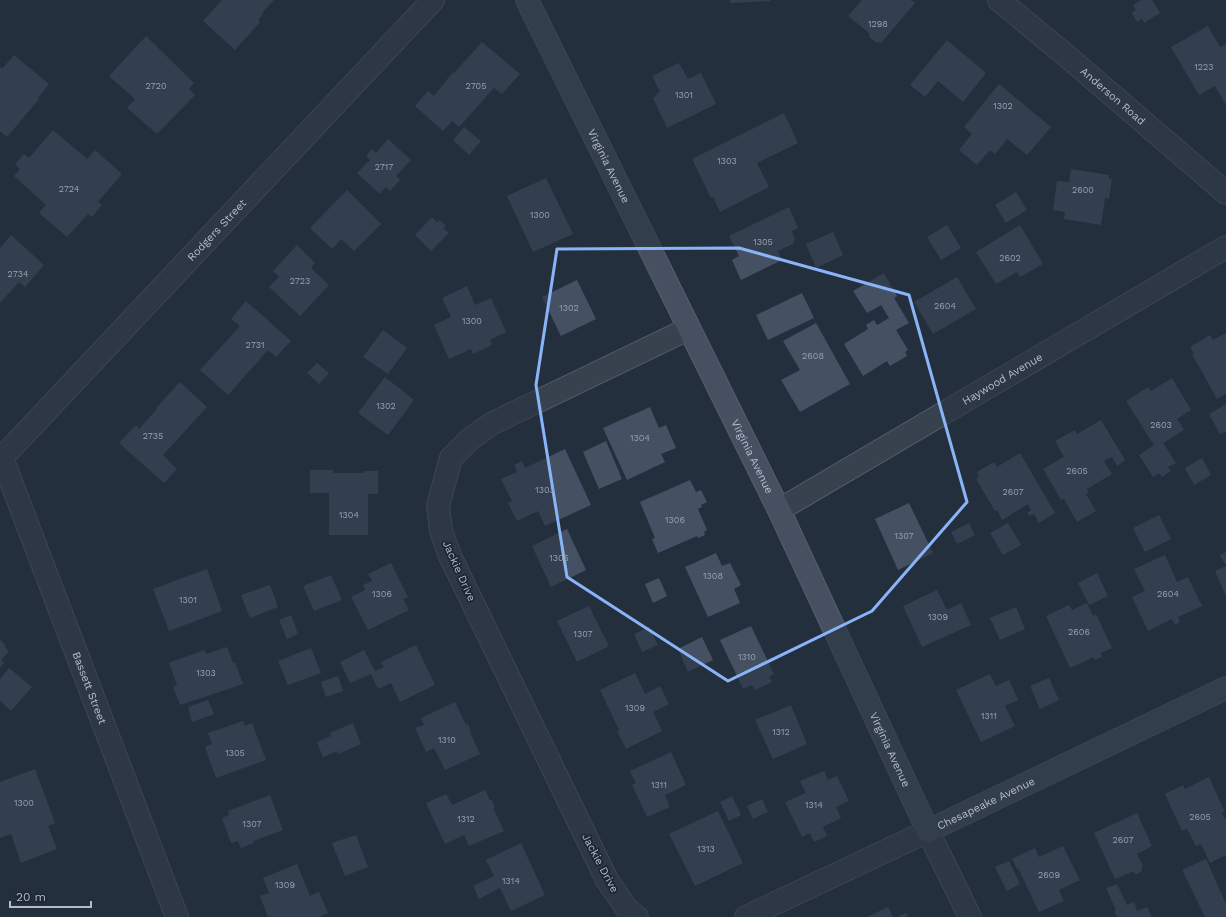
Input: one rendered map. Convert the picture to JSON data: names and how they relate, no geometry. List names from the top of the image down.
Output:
{
  "streets": {
    "street": [
      "Anderson Road",
      "Virginia Avenue",
      "Rodgers Street",
      "Haywood Avenue",
      "Jackie Drive",
      "Bassett Street",
      "Chesapeake Avenue"
    ]
  },
  "crossings": [
    ["Virginia Avenue", "Haywood Avenue"],
    ["Virginia Avenue", "Jackie Drive"],
    ["Virginia Avenue", "Chesapeake Avenue"],
    ["Rodgers Street", "Bassett Street"]
  ],
  "house_numbers": [
    "1298",
    "1223",
    "2720",
    "2705",
    "1301",
    "1302",
    "1303",
    "2717",
    "2724",
    "2600",
    "1300",
    "1305",
    "2602",
    "2734",
    "2723",
    "2604",
    "1302",
    "1300",
    "2731",
    "2608",
    "1302",
    "2603",
    "2735",
    "1304",
    "2605",
    "1303",
    "2607",
    "1304",
    "1306",
    "1307",
    "1305",
    "1308",
    "1306",
    "2604",
    "1301",
    "1309",
    "2606",
    "1307",
    "1310",
    "1303",
    "1309",
    "1311",
    "1312",
    "1310",
    "1305",
    "1311",
    "1300",
    "1314",
    "2605",
    "1312",
    "1307",
    "2607",
    "1313",
    "2609",
    "1314",
    "1309"
  ],
  "scale_bar": "20 m"
}
